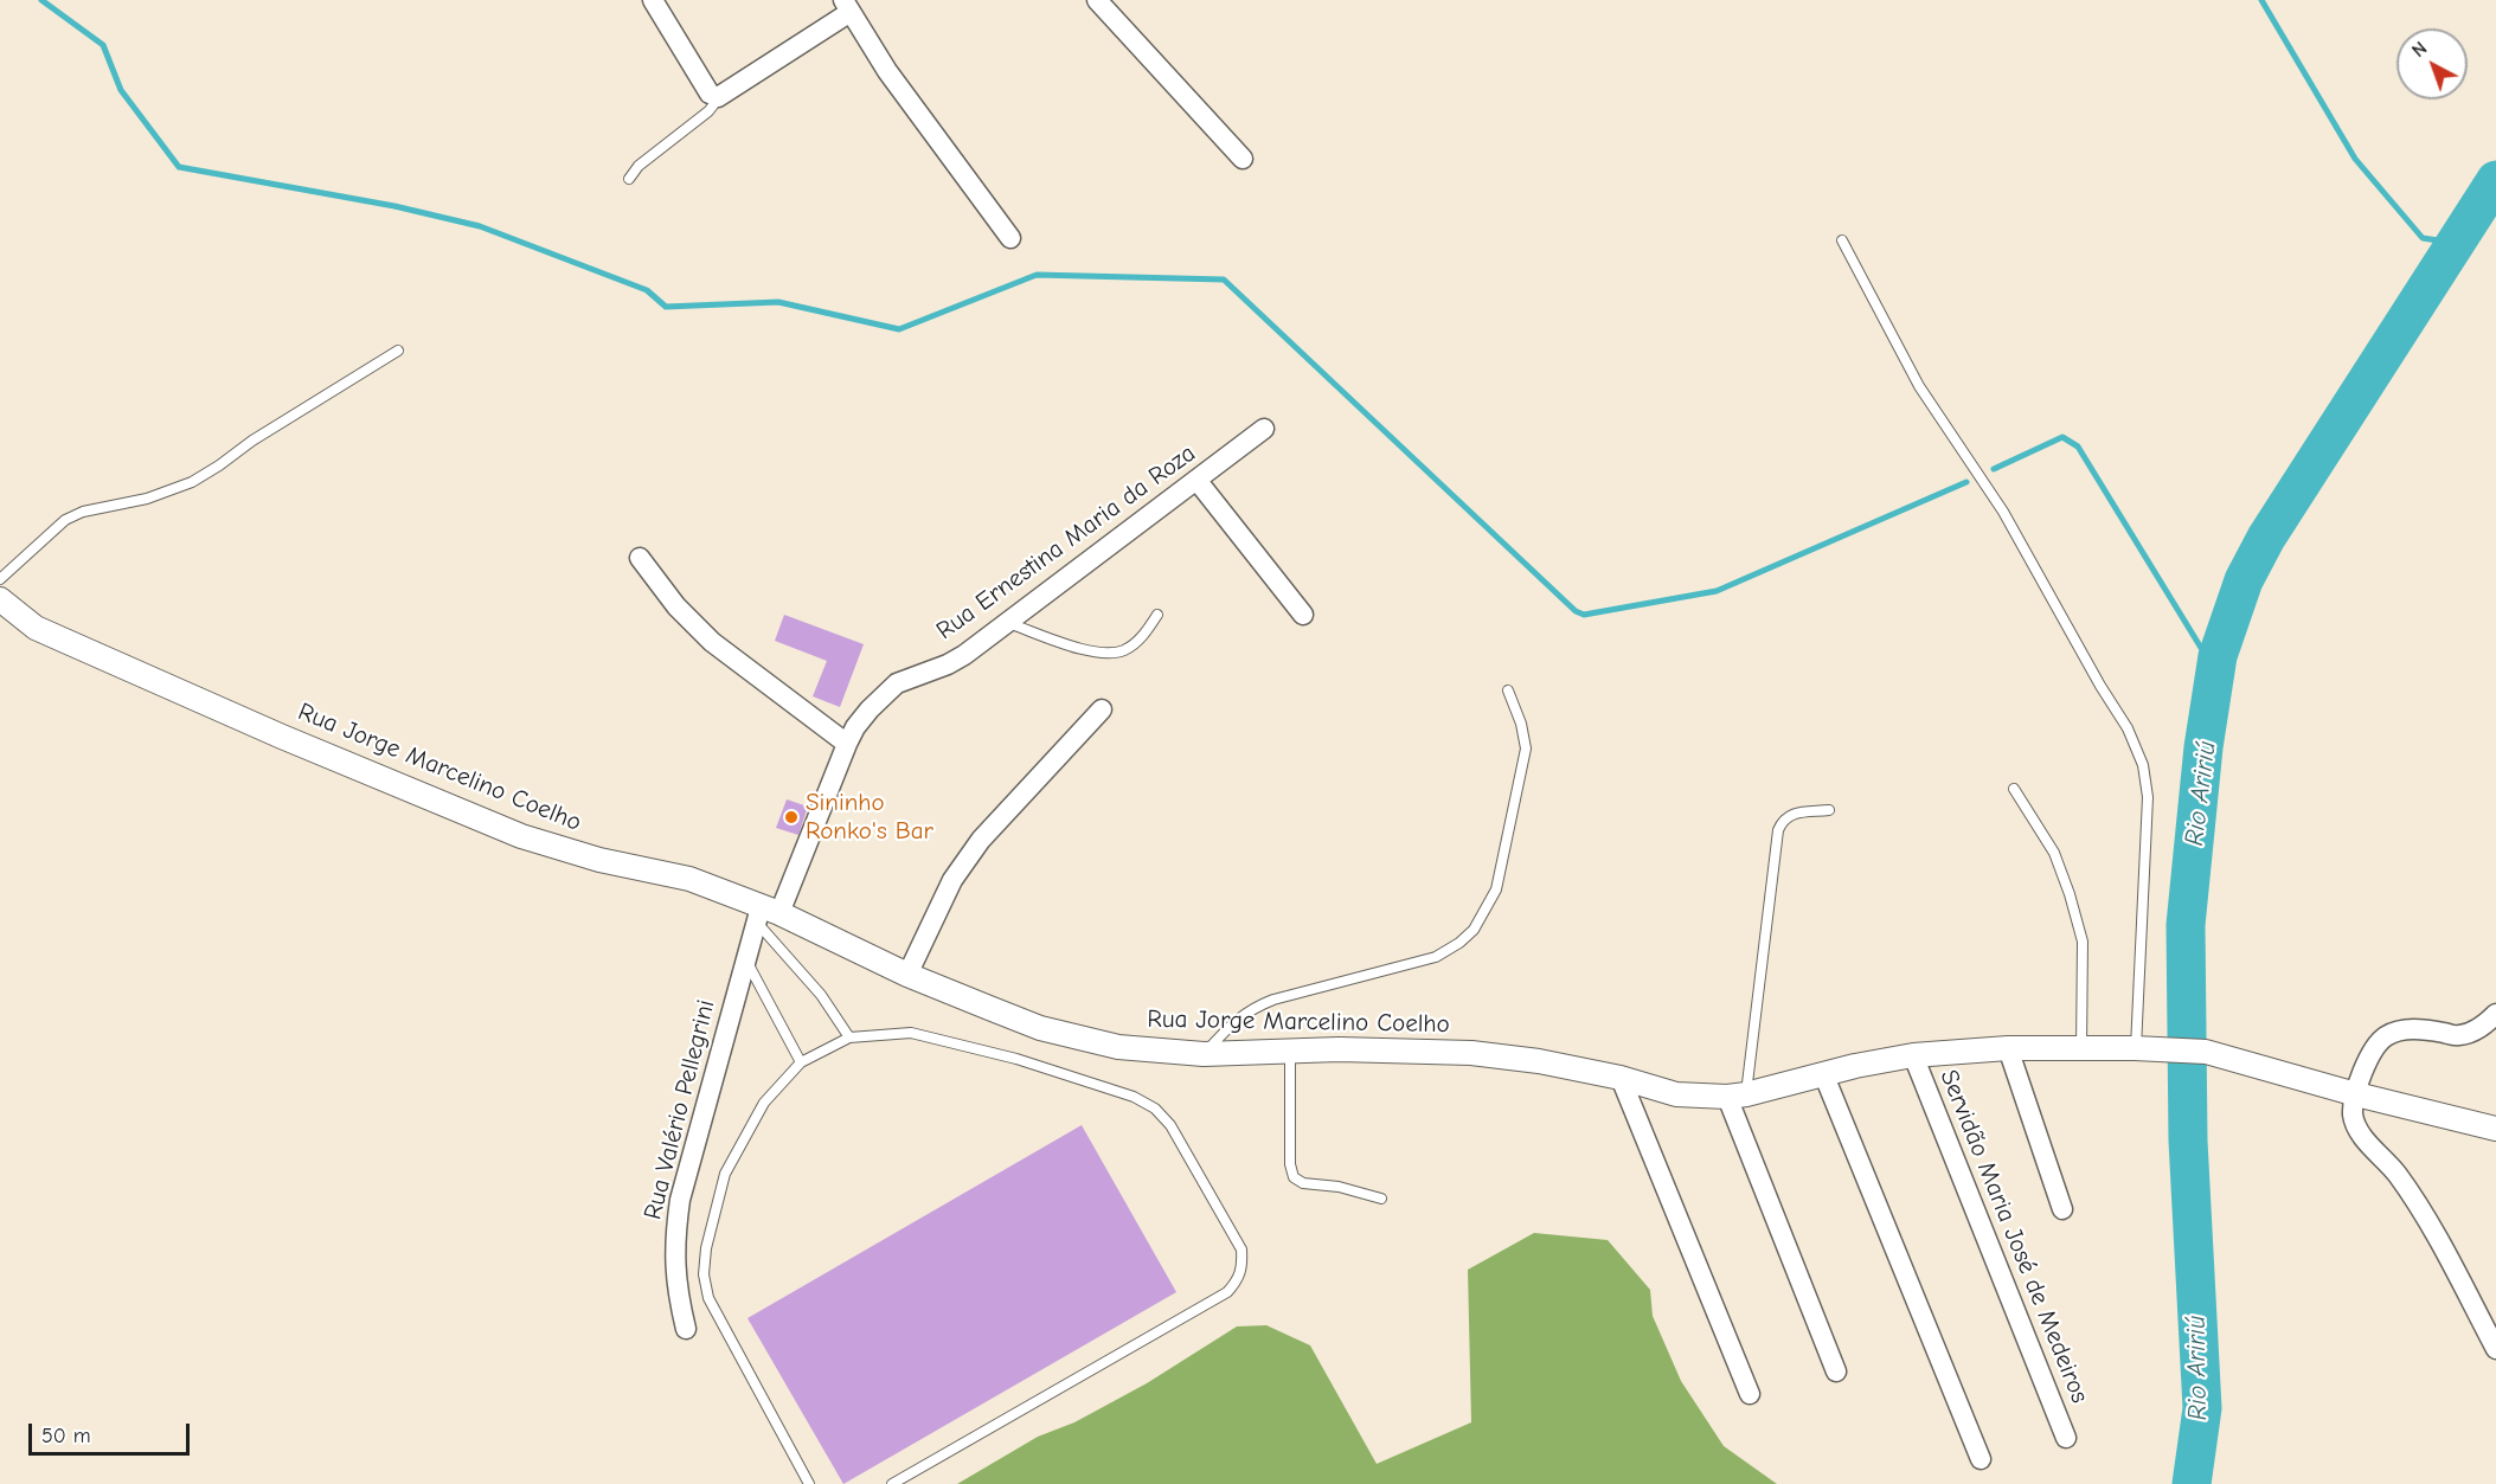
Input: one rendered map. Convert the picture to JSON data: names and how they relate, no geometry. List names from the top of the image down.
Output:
{
  "streets": {
    "street": [
      "Rua Ernestina Maria da Roza",
      "Rua Jorge Marcelino Coelho",
      "Rua Valério Pellegrini",
      "Servidão Maria José de Medeiros"
    ]
  },
  "crossings": [
    ["Rua Ernestina Maria da Roza", "Rua Jorge Marcelino Coelho"],
    ["Rua Ernestina Maria da Roza", "Rua Valério Pellegrini"],
    ["Rua Jorge Marcelino Coelho", "Rua Valério Pellegrini"],
    ["Rua Jorge Marcelino Coelho", "Servidão Maria José de Medeiros"]
  ],
  "water": ["Rio Aririú"],
  "places": ["Sininho Ronko's Bar"],
  "scale_bar": "50 m",
  "north": "top left"
}
